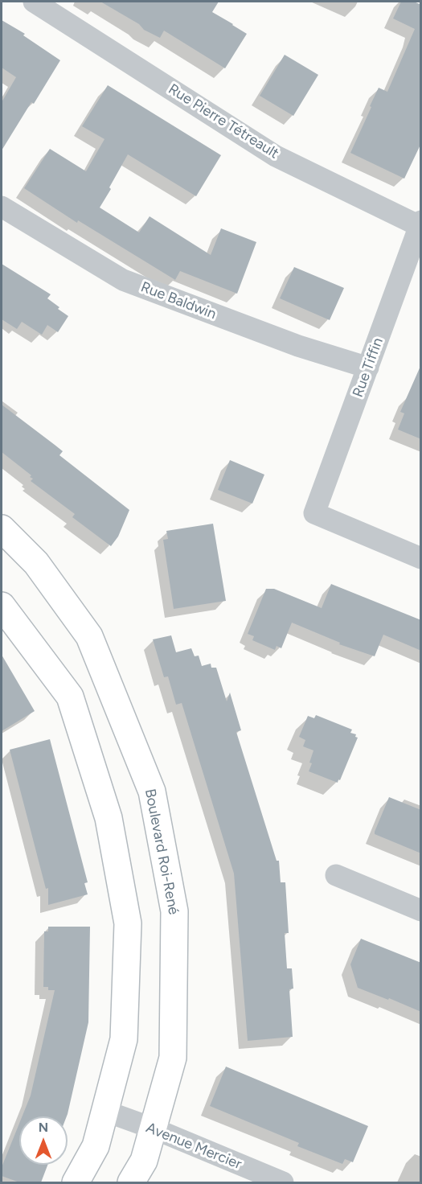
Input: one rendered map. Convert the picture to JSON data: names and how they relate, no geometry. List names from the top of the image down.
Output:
{
  "streets": {
    "street": [
      "Rue Pierre Tétreault",
      "Rue Baldwin",
      "Rue Tiffin",
      "Boulevard Roi-René",
      "Avenue Mercier"
    ]
  },
  "crossings": [
    ["Rue Pierre Tétreault", "Rue Tiffin"],
    ["Rue Baldwin", "Rue Tiffin"],
    ["Boulevard Roi-René", "Avenue Mercier"]
  ],
  "north": "top"
}
